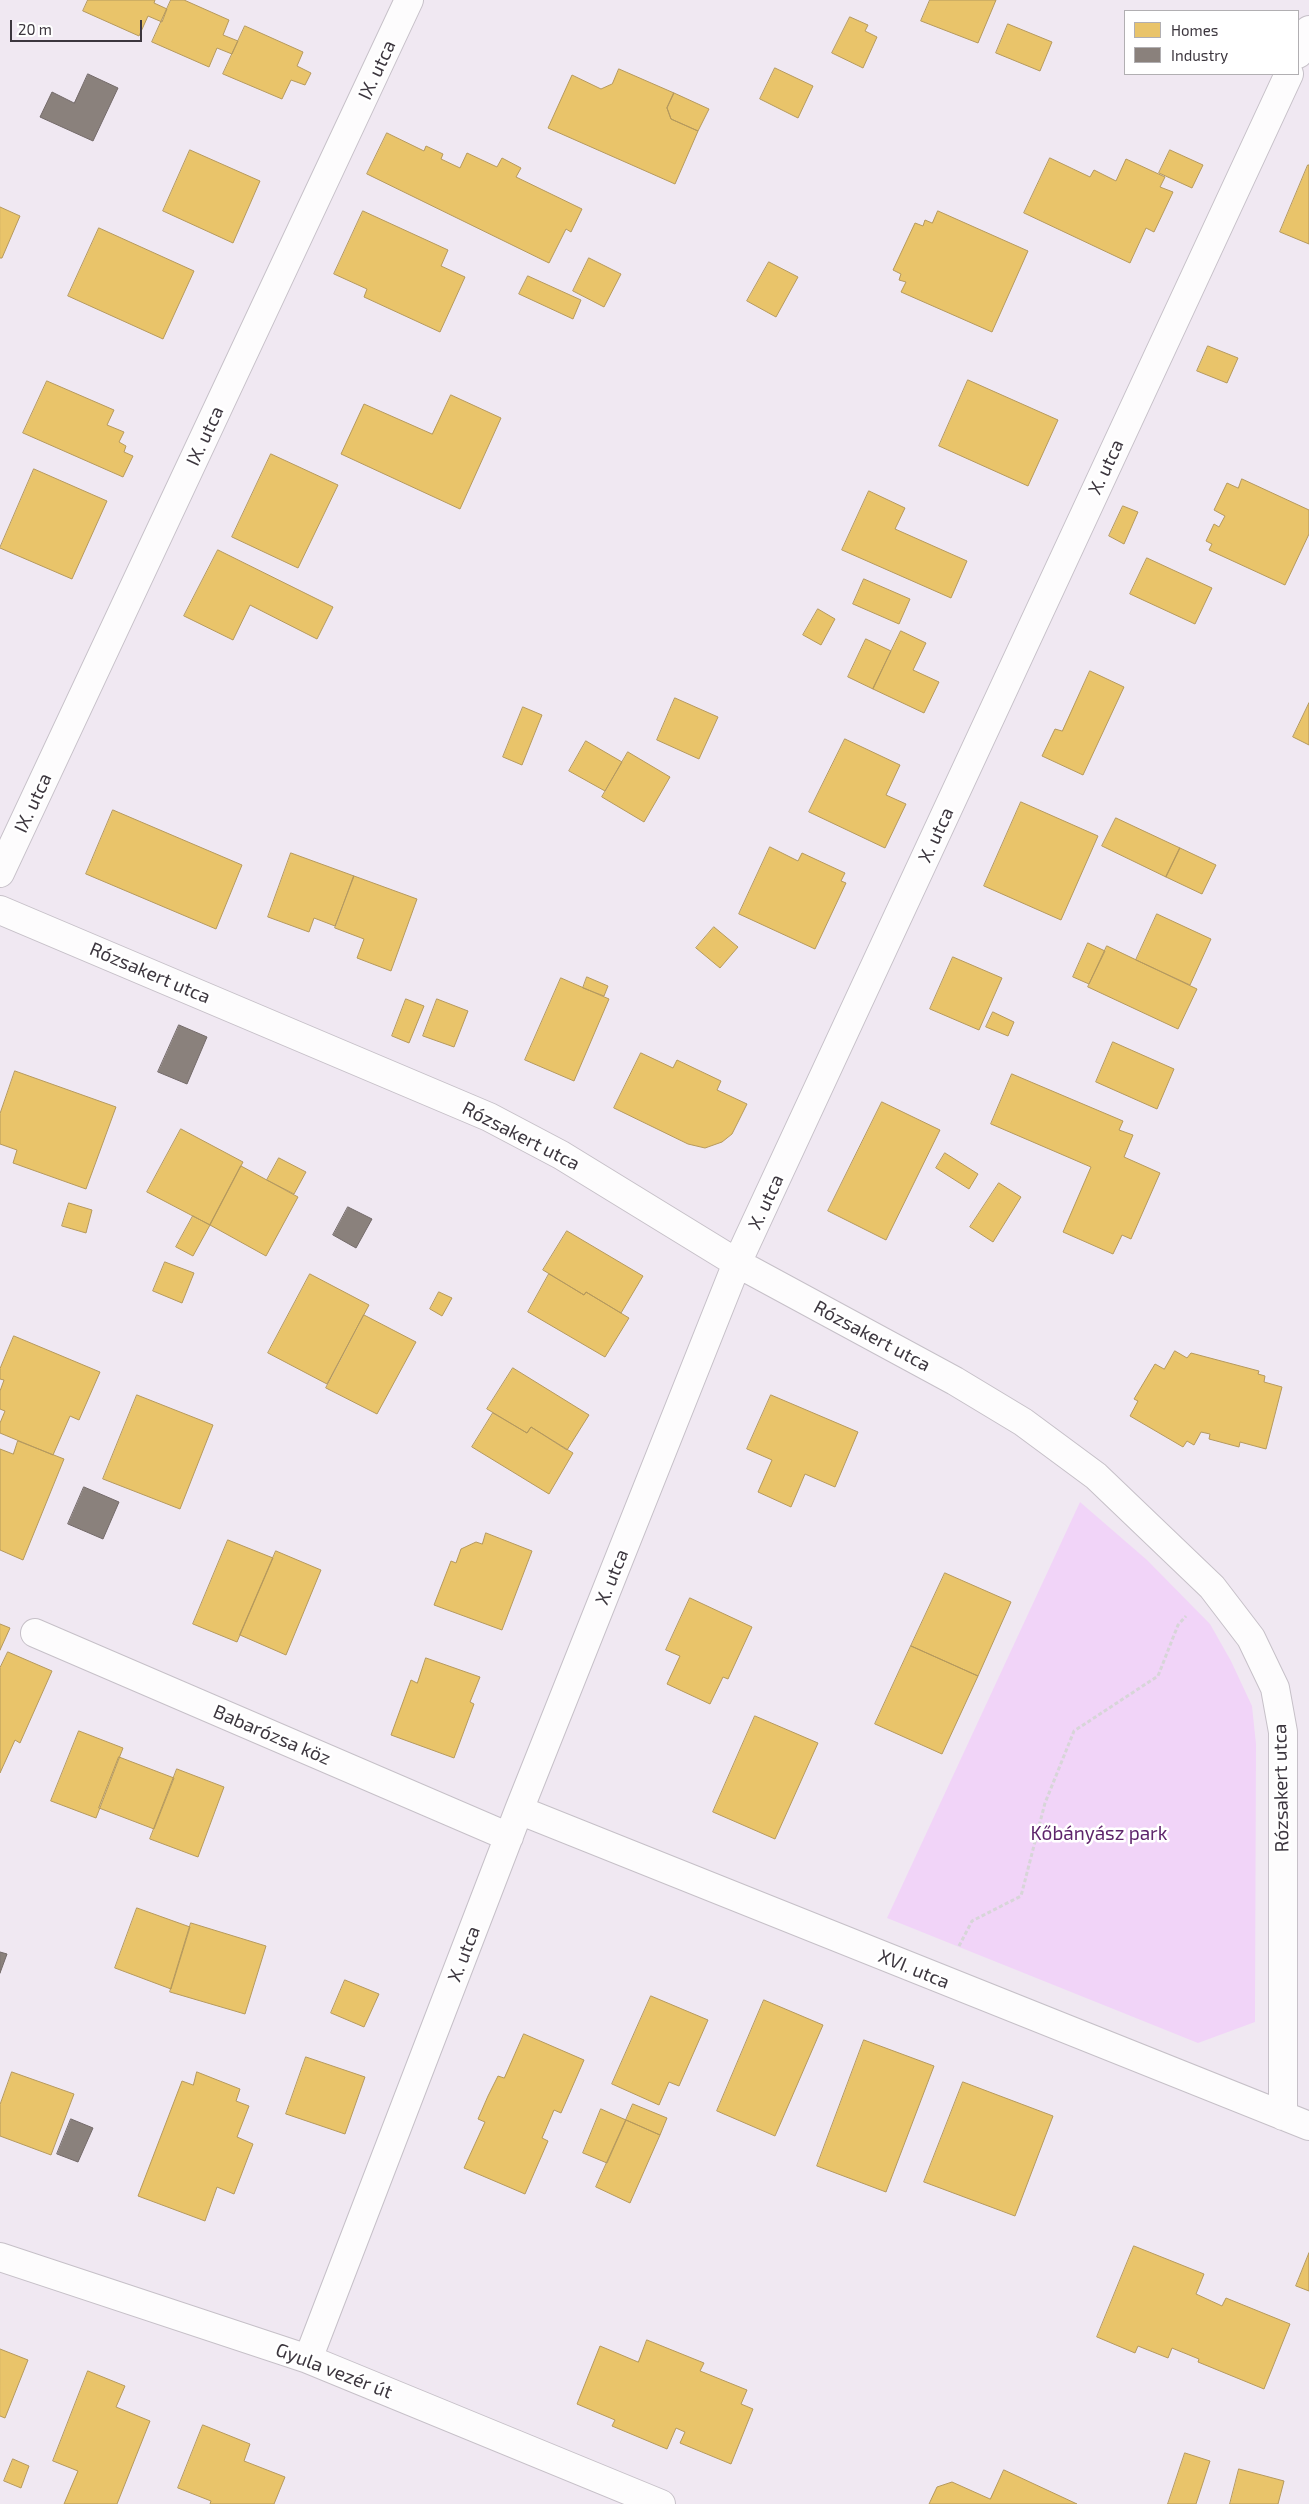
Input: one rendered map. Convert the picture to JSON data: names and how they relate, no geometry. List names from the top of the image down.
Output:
{
  "streets": {
    "street": [
      "IX. utca",
      "X. utca",
      "Rózsakert utca",
      "Babarózsa köz",
      "XVI. utca",
      "Gyula vezér út"
    ]
  },
  "crossings": [
    ["X. utca", "Rózsakert utca"],
    ["X. utca", "Babarózsa köz"],
    ["X. utca", "XVI. utca"],
    ["X. utca", "Gyula vezér út"],
    ["Rózsakert utca", "XVI. utca"]
  ],
  "parks": ["Kőbányász park"],
  "legend": ["Homes", "Industry"],
  "scale_bar": "20 m"
}
